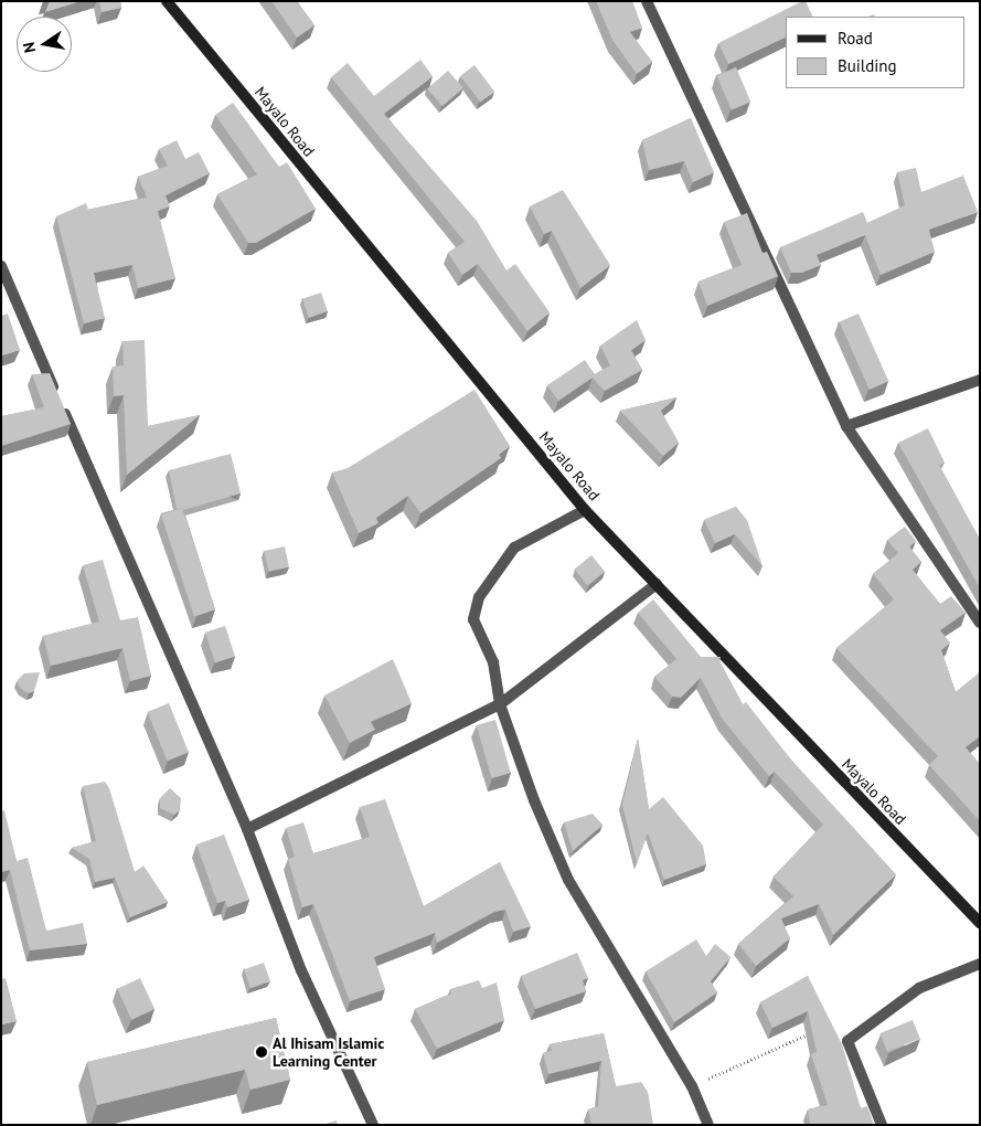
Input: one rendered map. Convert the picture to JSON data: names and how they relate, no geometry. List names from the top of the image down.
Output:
{
  "streets": {
    "street": ["Mayalo Road"]
  },
  "places": ["Al Ihisam Islamic Learning Center"],
  "legend": ["Road", "Building"],
  "north": "left"
}
